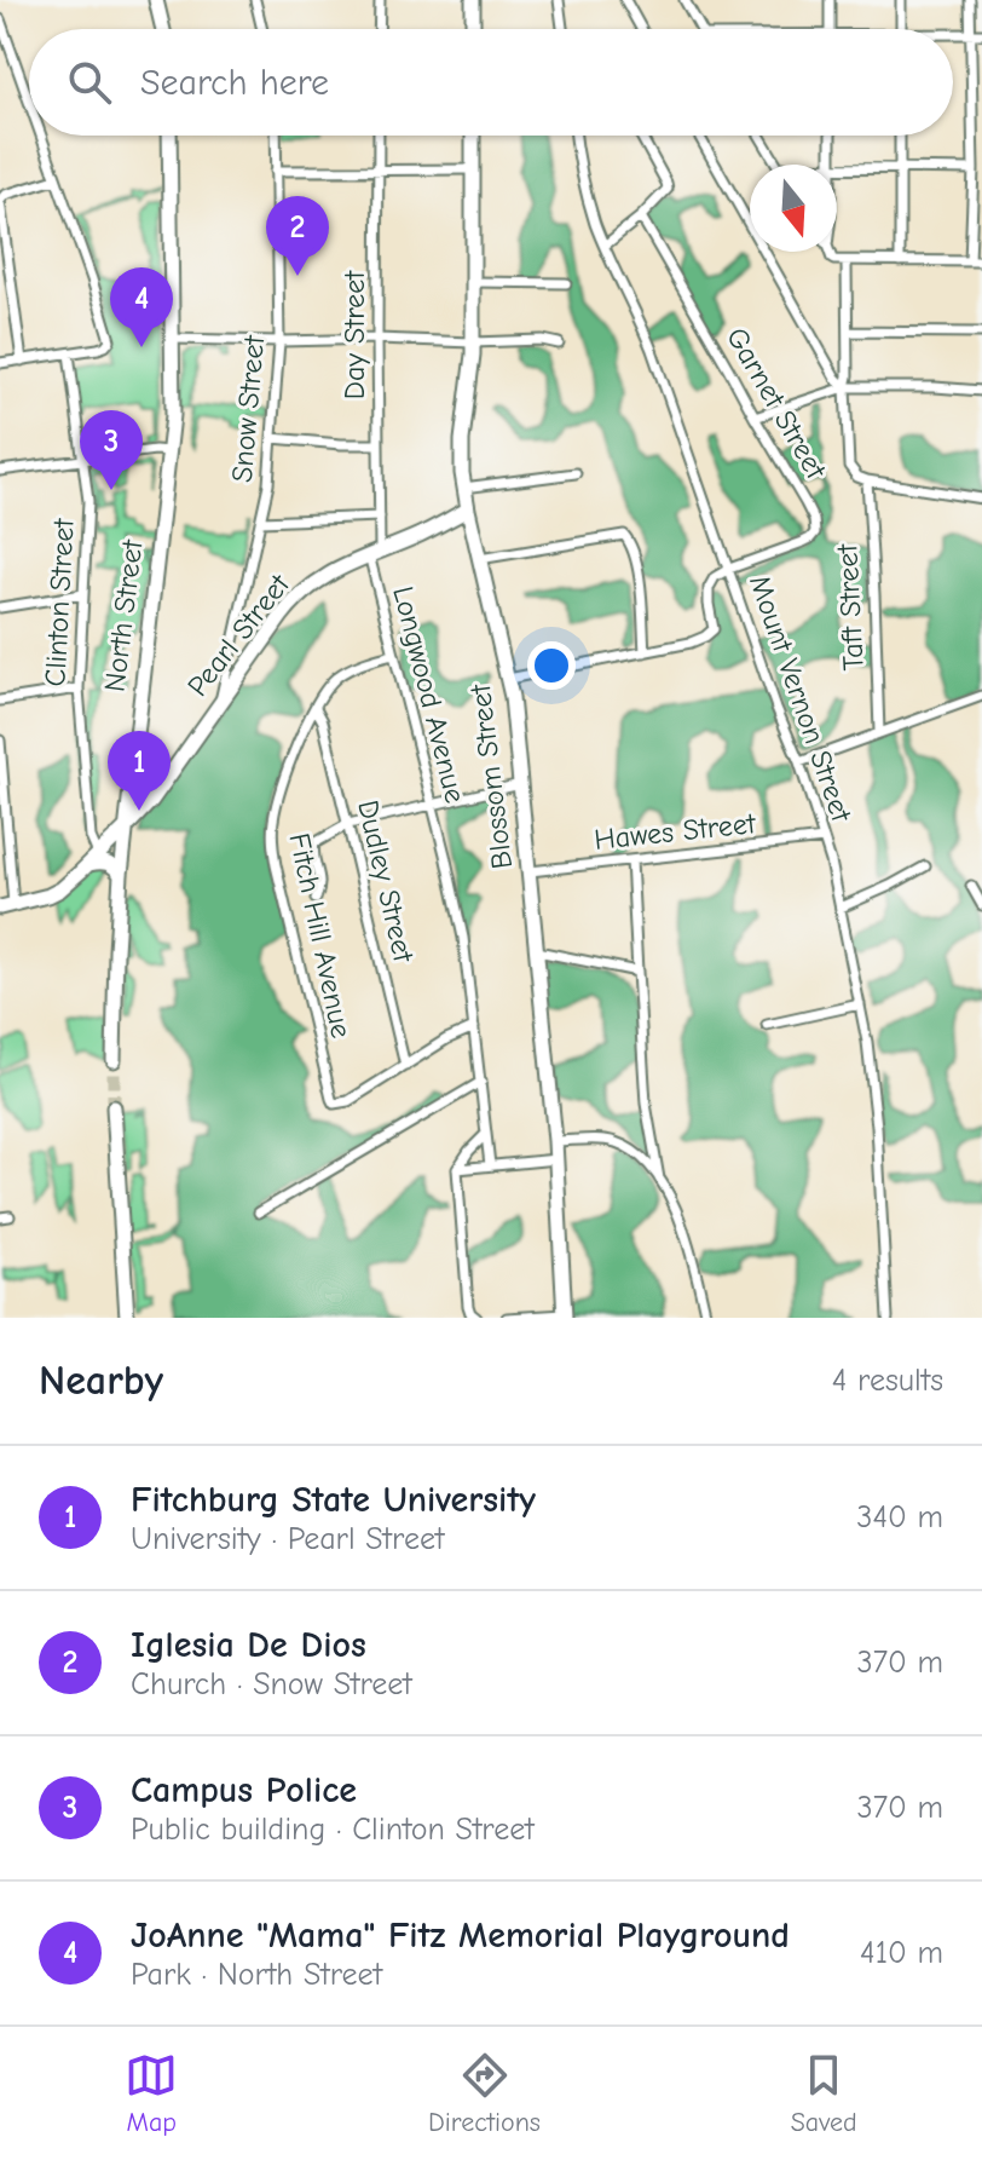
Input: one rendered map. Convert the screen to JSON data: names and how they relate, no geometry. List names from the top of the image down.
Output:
{
  "streets": {
    "street": [
      "Day Street",
      "Garnet Street",
      "Snow Street",
      "Clinton Street",
      "Taft Street",
      "North Street",
      "Pearl Street",
      "Longwood Avenue",
      "Mount Vernon Street",
      "Blossom Street",
      "Hawes Street",
      "Dudley Street",
      "Fitch Hill Avenue"
    ]
  },
  "crossings": [
    ["Day Street", "Pearl Street"],
    ["Day Street", "Longwood Avenue"],
    ["Garnet Street", "Mount Vernon Street"],
    ["Snow Street", "Pearl Street"],
    ["Clinton Street", "Pearl Street"],
    ["North Street", "Pearl Street"],
    ["Pearl Street", "Longwood Avenue"],
    ["Pearl Street", "Blossom Street"],
    ["Longwood Avenue", "Fitch Hill Avenue"],
    ["Mount Vernon Street", "Hawes Street"],
    ["Blossom Street", "Hawes Street"],
    ["Dudley Street", "Fitch Hill Avenue"]
  ],
  "north": "bottom",
  "page": {
    "search": "Search here",
    "pins": [
      "2",
      "4",
      "3",
      "1"
    ],
    "heading": ["Nearby", "4 results"],
    "list": [
      {
        "mark": "1",
        "name": "Fitchburg State University",
        "note": "University · Pearl Street",
        "value": "340 m"
      },
      {
        "mark": "2",
        "name": "Iglesia De Dios",
        "note": "Church · Snow Street",
        "value": "370 m"
      },
      {
        "mark": "3",
        "name": "Campus Police",
        "note": "Public building · Clinton Street",
        "value": "370 m"
      },
      {
        "mark": "4",
        "name": "JoAnne \"Mama\" Fitz Memorial Playground",
        "note": "Park · North Street",
        "value": "410 m"
      }
    ],
    "nav": ["Map", "Directions", "Saved"]
  }
}
